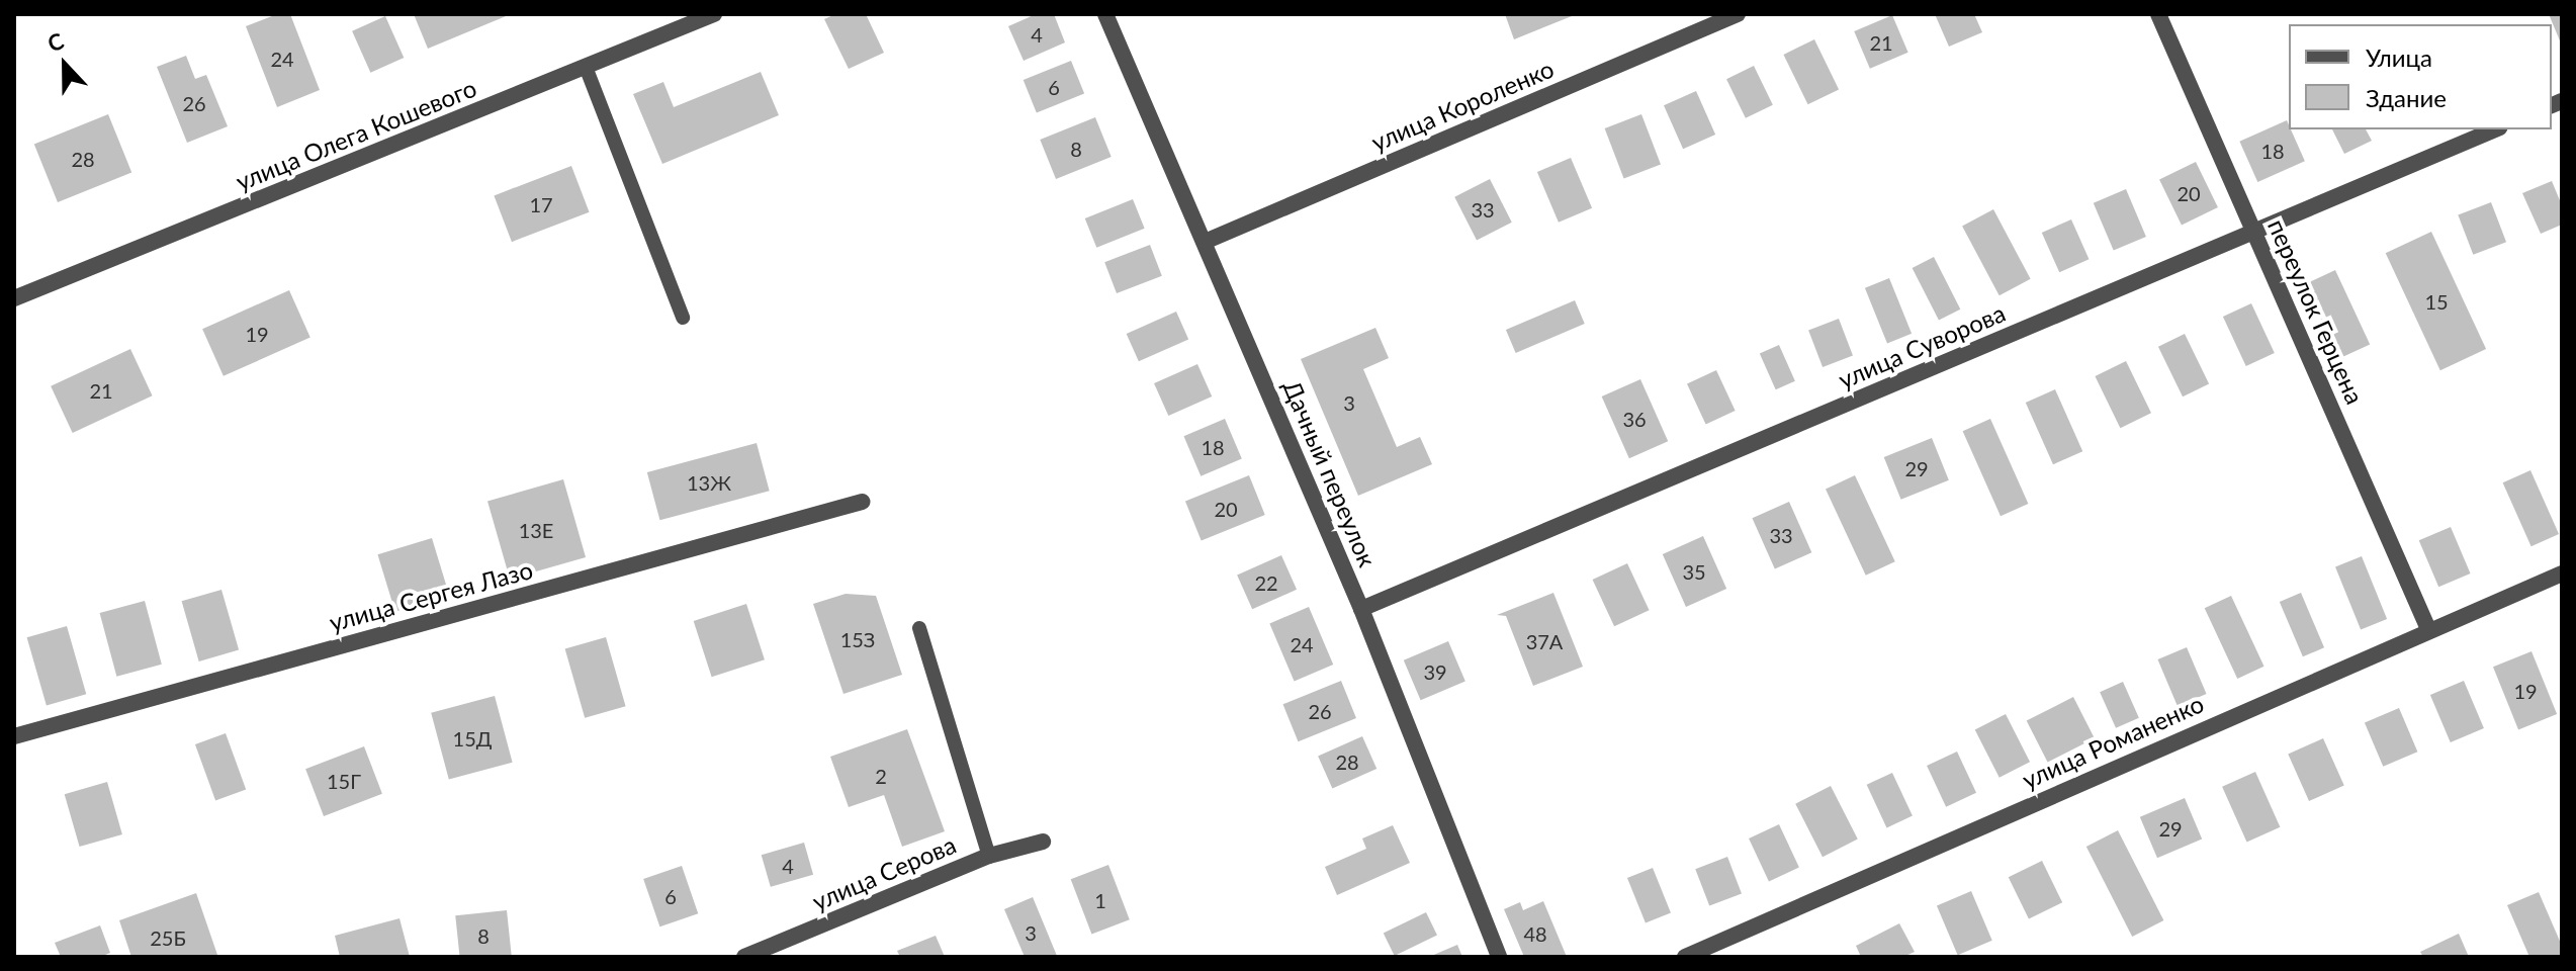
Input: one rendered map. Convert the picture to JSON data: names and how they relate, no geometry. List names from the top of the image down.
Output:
{
  "streets": {
    "street": [
      "улица Короленко",
      "улица Олега Кошевого",
      "переулок Герцена",
      "улица Суворова",
      "Дачный переулок",
      "улица Сергея Лазо",
      "улица Романенко",
      "улица Серова"
    ]
  },
  "crossings": [
    ["улица Короленко", "Дачный переулок"],
    ["переулок Герцена", "улица Суворова"],
    ["переулок Герцена", "улица Романенко"],
    ["улица Суворова", "Дачный переулок"]
  ],
  "house_numbers": [
    "4",
    "21",
    "24",
    "6",
    "26",
    "8",
    "18",
    "28",
    "20",
    "17",
    "33",
    "15",
    "19",
    "21",
    "3",
    "36",
    "18",
    "29",
    "13Ж",
    "20",
    "13Е",
    "33",
    "35",
    "22",
    "15З",
    "37А",
    "24",
    "39",
    "19",
    "26",
    "15Д",
    "28",
    "2",
    "15Г",
    "29",
    "4",
    "6",
    "1",
    "3",
    "48",
    "8",
    "25Б"
  ],
  "legend": ["Улица", "Здание"],
  "north": "top"
}
